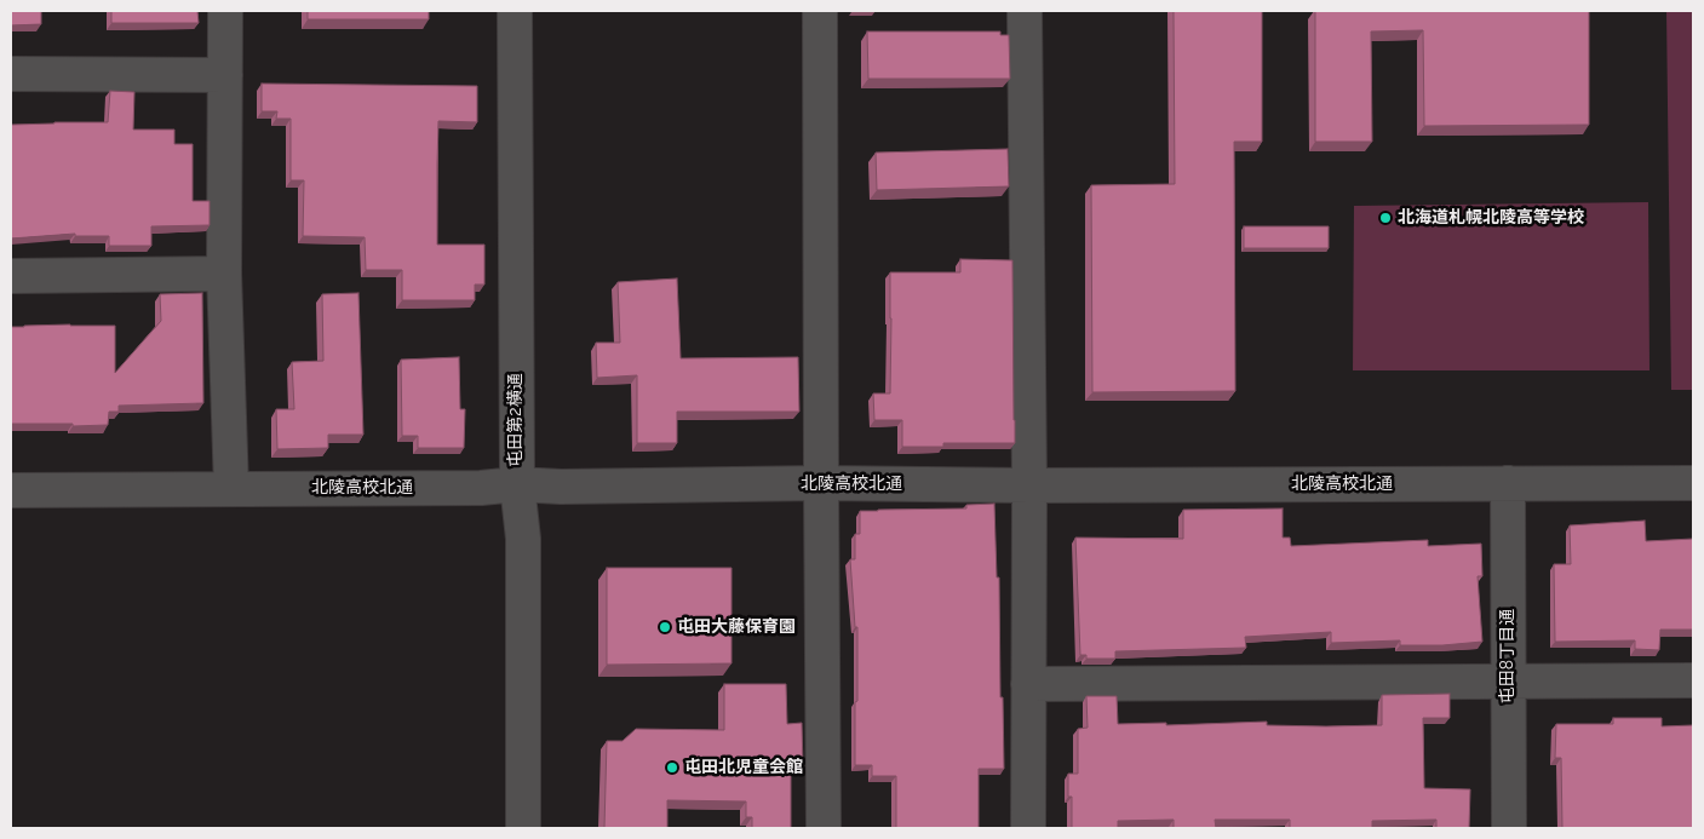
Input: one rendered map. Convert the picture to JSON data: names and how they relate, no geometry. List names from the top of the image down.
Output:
{
  "streets": {
    "street": ["屯田第2横通", "北陵高校北通", "屯田8丁目通"]
  },
  "crossings": [
    ["屯田第2横通", "北陵高校北通"],
    ["北陵高校北通", "屯田8丁目通"]
  ],
  "places": ["北海道札幌北陵高等学校", "屯田大藤保育園", "屯田北児童会館"]
}
